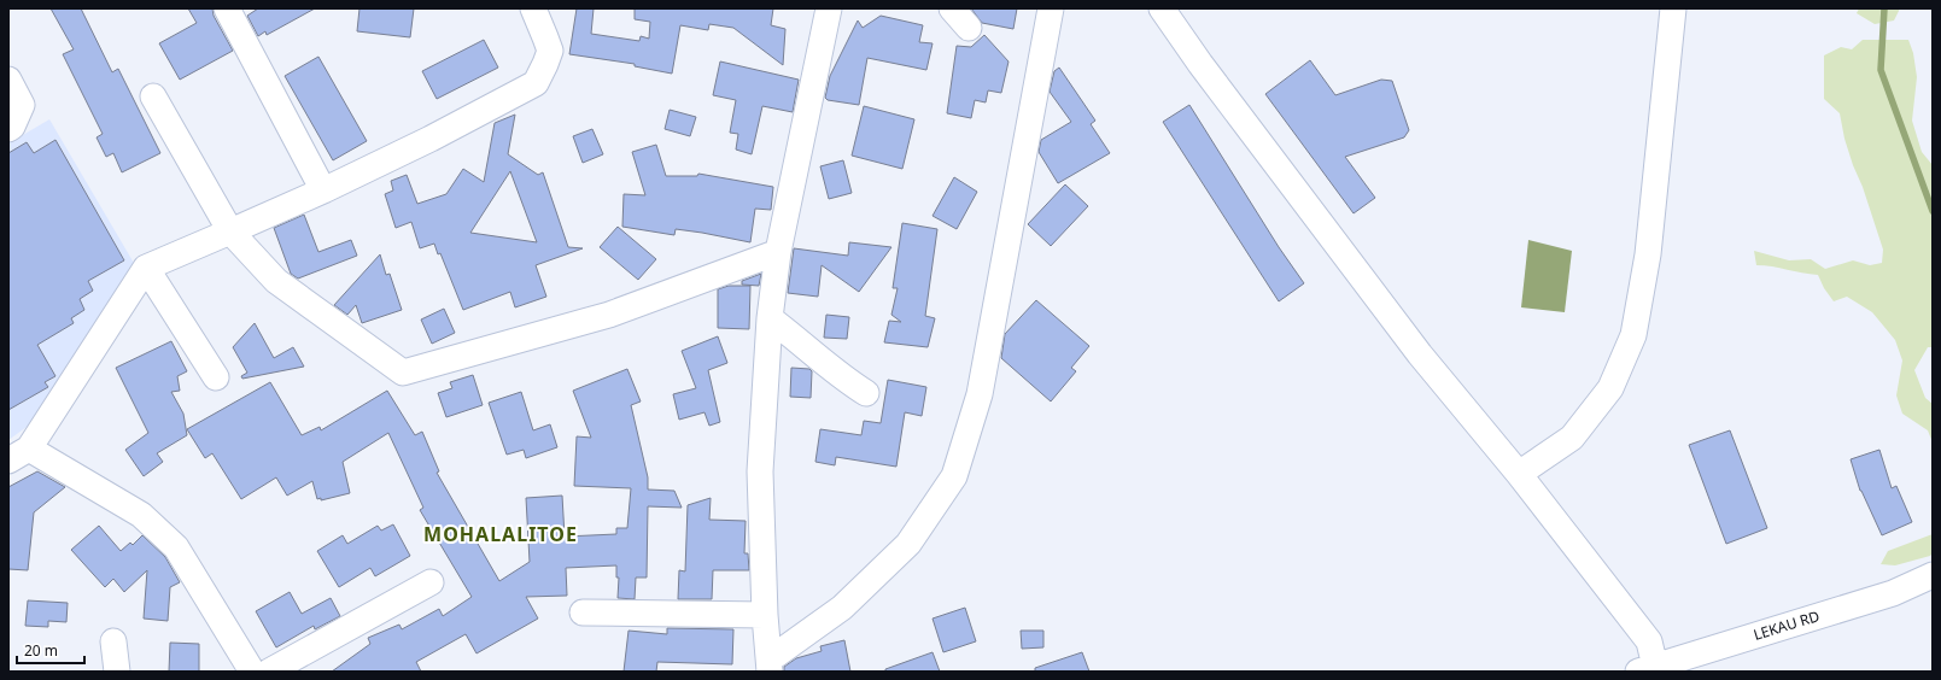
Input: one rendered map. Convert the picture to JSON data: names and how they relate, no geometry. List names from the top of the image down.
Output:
{
  "streets": {
    "street": ["LEKAU RD"]
  },
  "districts": ["MOHALALITOE"],
  "scale_bar": "20 m"
}
